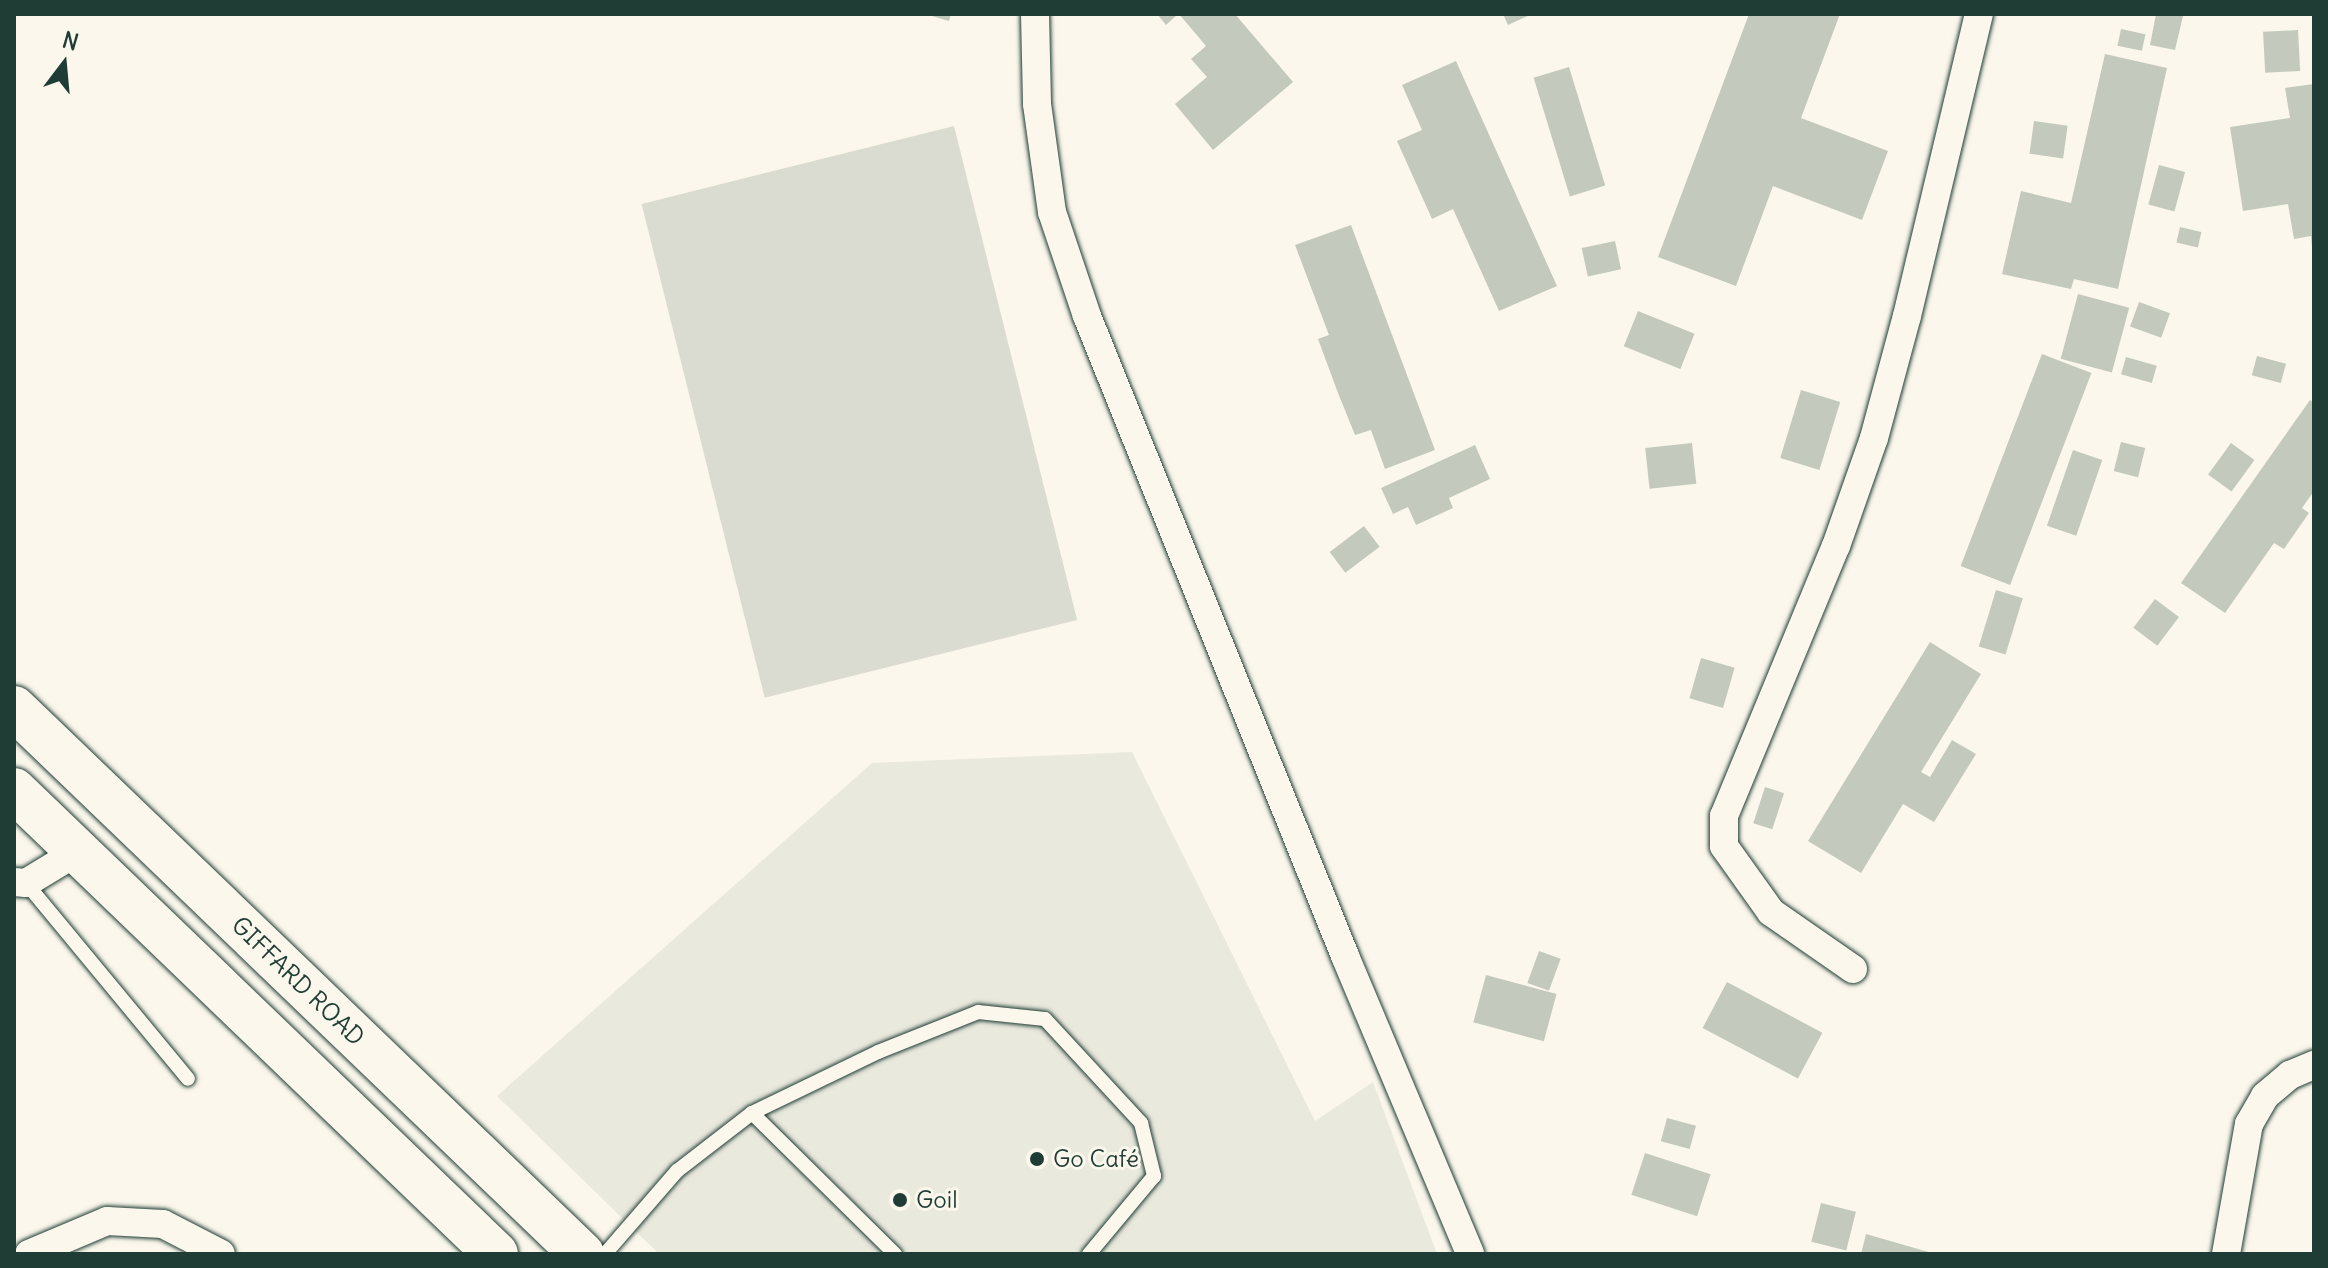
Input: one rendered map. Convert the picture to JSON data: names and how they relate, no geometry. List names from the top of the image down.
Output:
{
  "streets": {
    "main road": ["GIFFARD ROAD"]
  },
  "places": ["Go Café", "Goil"],
  "north": "top"
}
